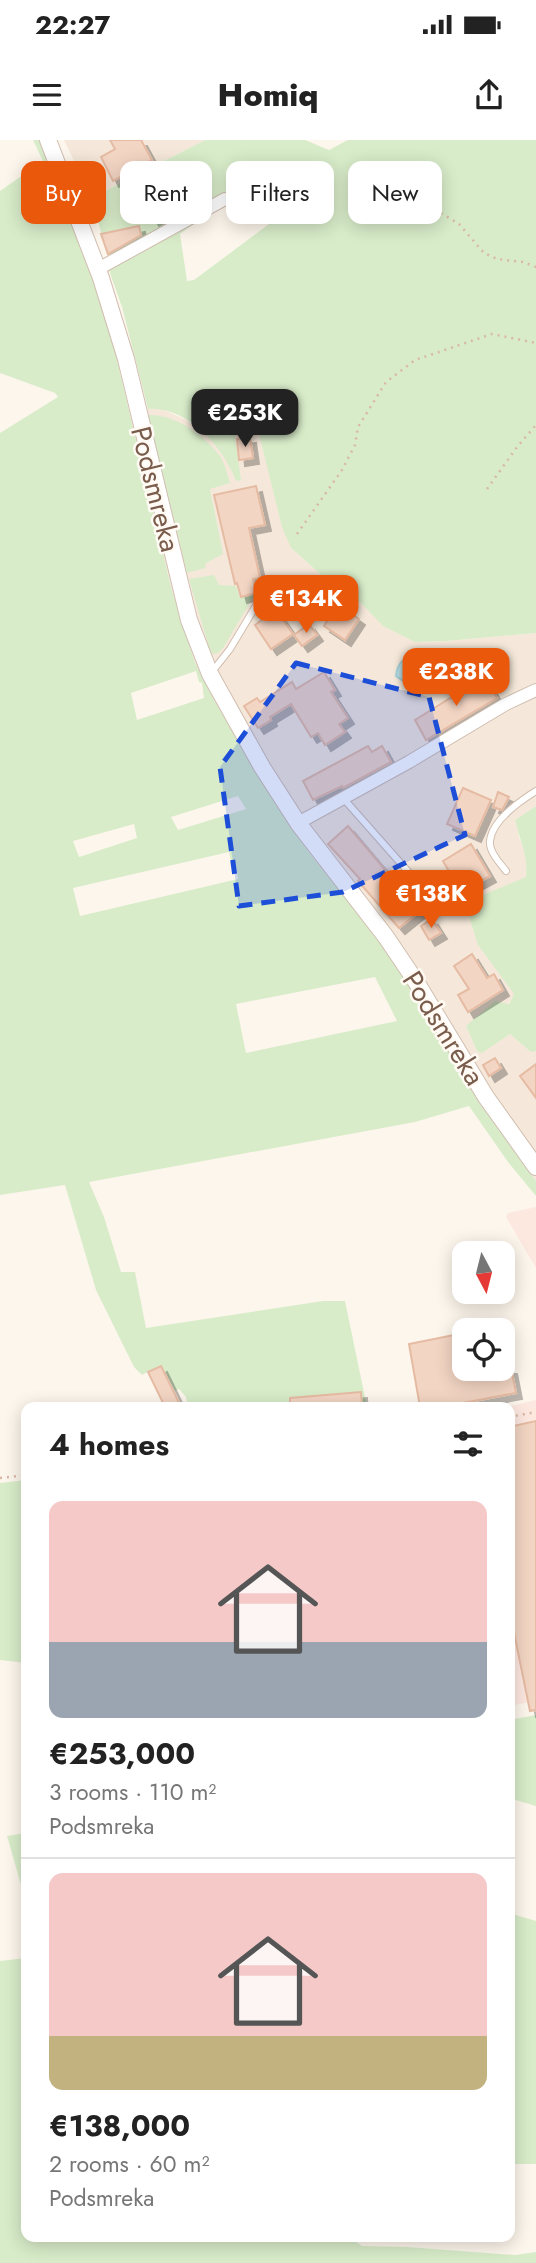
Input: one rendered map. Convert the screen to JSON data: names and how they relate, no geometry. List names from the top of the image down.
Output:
{
  "streets": {
    "street": ["Podsmreka"]
  },
  "north": "bottom",
  "page": {
    "status": "22:27",
    "header": "Homiq",
    "chip": [
      "Buy",
      "Rent",
      "Filters",
      "New"
    ],
    "price": [
      "€253K",
      "€134K",
      "€238K",
      "€138K"
    ],
    "heading": "4 homes",
    "list": [
      {
        "name": "€253,000",
        "note": "3 rooms · 110 m² · Podsmreka"
      },
      {
        "name": "€138,000",
        "note": "2 rooms · 60 m² · Podsmreka"
      }
    ]
  }
}
